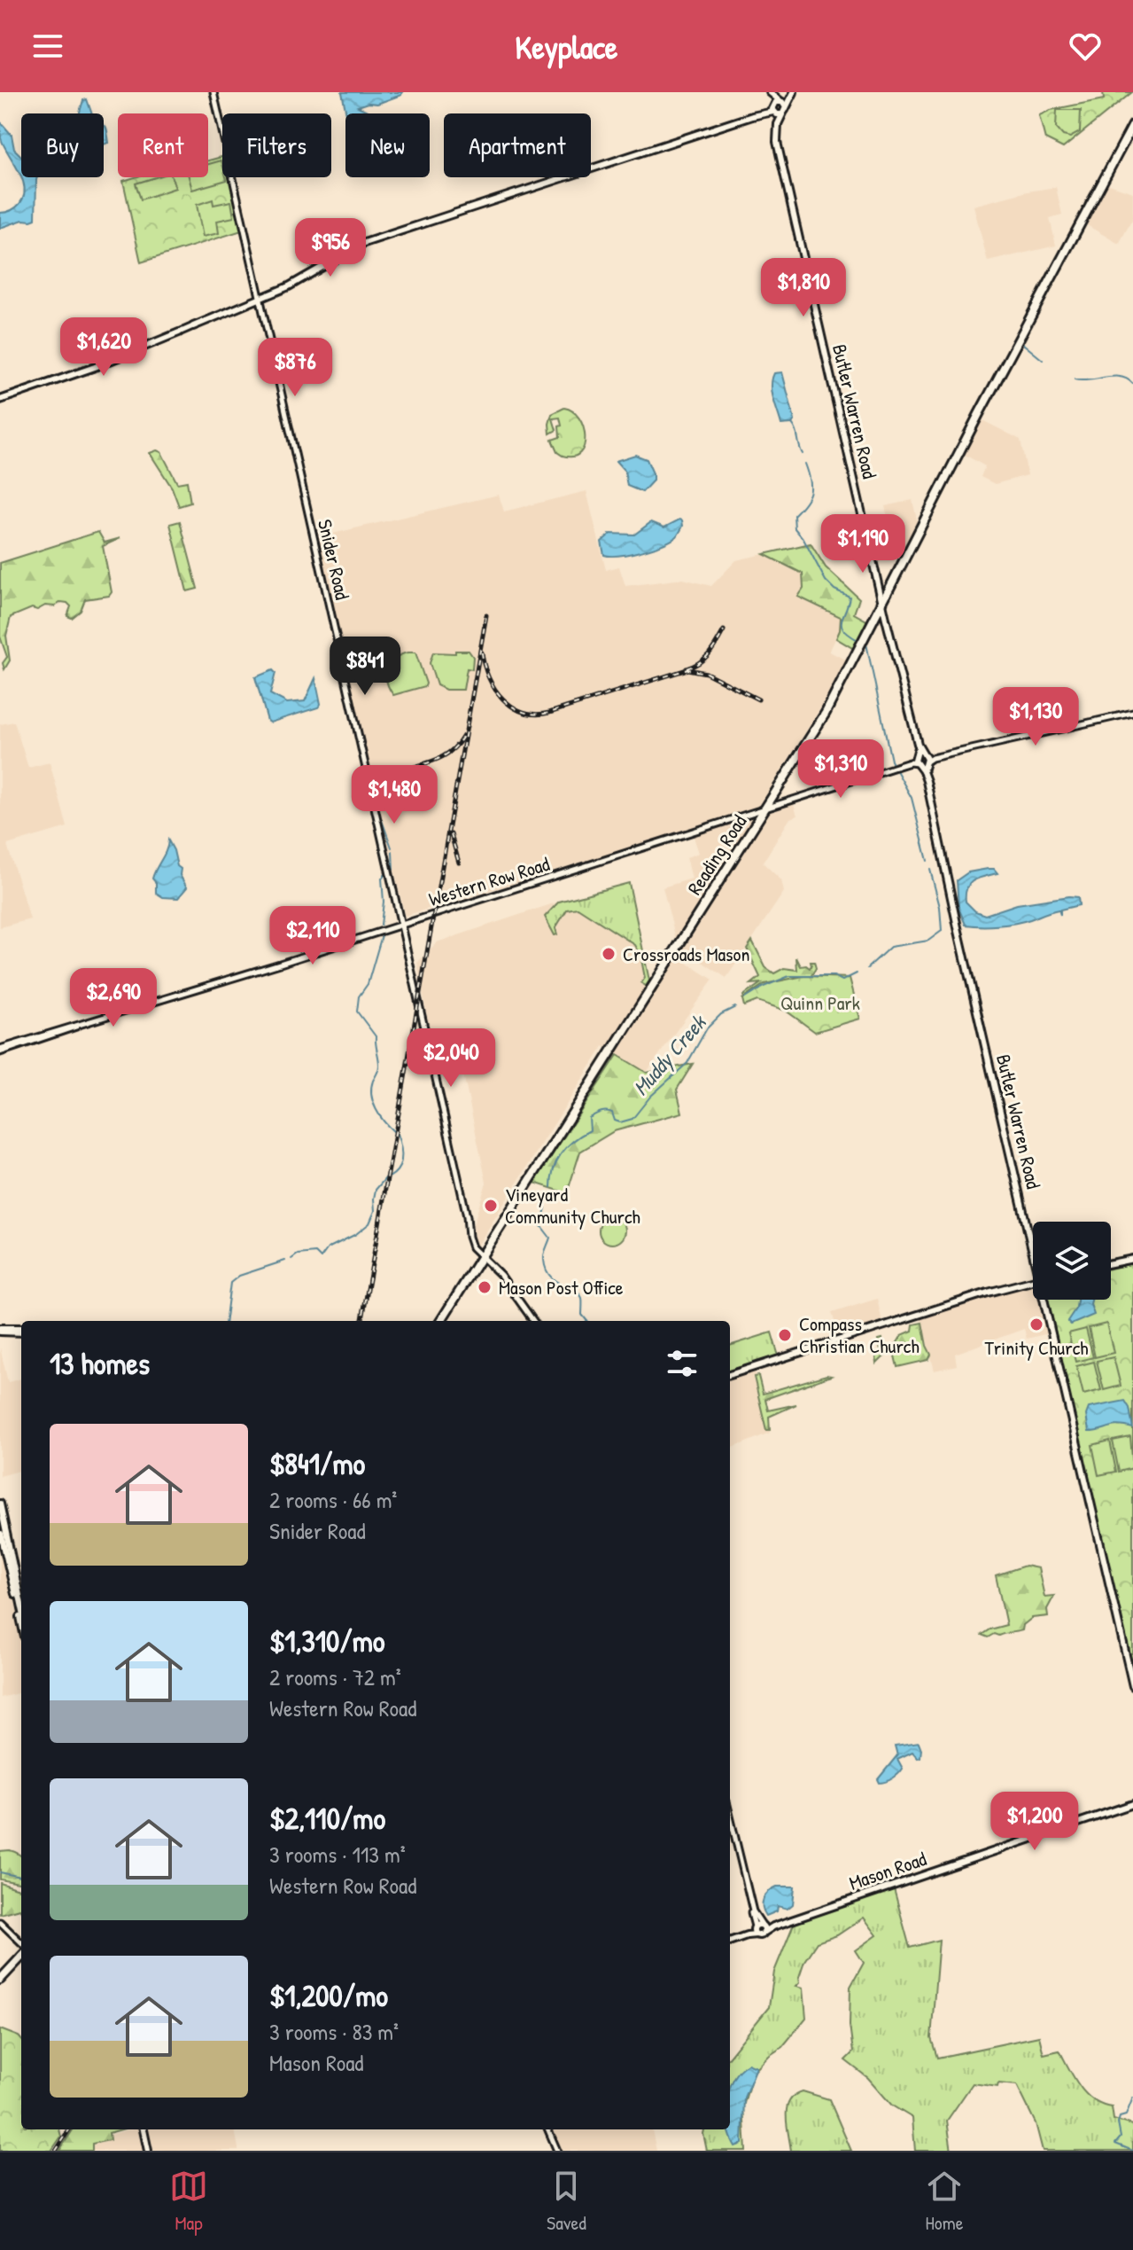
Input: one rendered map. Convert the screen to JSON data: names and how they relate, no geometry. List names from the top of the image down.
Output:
{
  "streets": {
    "main road": ["Butler Warren Road", "Reading Road", "Mason Road"],
    "street": ["Snider Road", "Western Row Road"]
  },
  "crossings": [
    ["Butler Warren Road", "Reading Road"],
    ["Butler Warren Road", "Western Row Road"],
    ["Snider Road", "Reading Road"],
    ["Snider Road", "Western Row Road"],
    ["Reading Road", "Western Row Road"]
  ],
  "water": ["Muddy Creek"],
  "parks": ["Quinn Park"],
  "places": [
    "Crossroads Mason",
    "Vineyard Community Church",
    "Mason Post Office",
    "Trinity Church",
    "Compass Christian Church"
  ],
  "page": {
    "header": "Keyplace",
    "chip": [
      "Buy",
      "Rent",
      "Filters",
      "New",
      "Apartment"
    ],
    "price": [
      "$956",
      "$1,810",
      "$1,620",
      "$876",
      "$1,190",
      "$841",
      "$1,130",
      "$1,310",
      "$1,480",
      "$2,110",
      "$2,690",
      "$2,040",
      "$1,200"
    ],
    "heading": "13 homes",
    "list": [
      {
        "name": "$841/mo",
        "note": "2 rooms · 66 m² · Snider Road"
      },
      {
        "name": "$1,310/mo",
        "note": "2 rooms · 72 m² · Western Row Road"
      },
      {
        "name": "$2,110/mo",
        "note": "3 rooms · 113 m² · Western Row Road"
      },
      {
        "name": "$1,200/mo",
        "note": "3 rooms · 83 m² · Mason Road"
      }
    ],
    "tabs": ["Map", "Saved", "Home"]
  }
}
